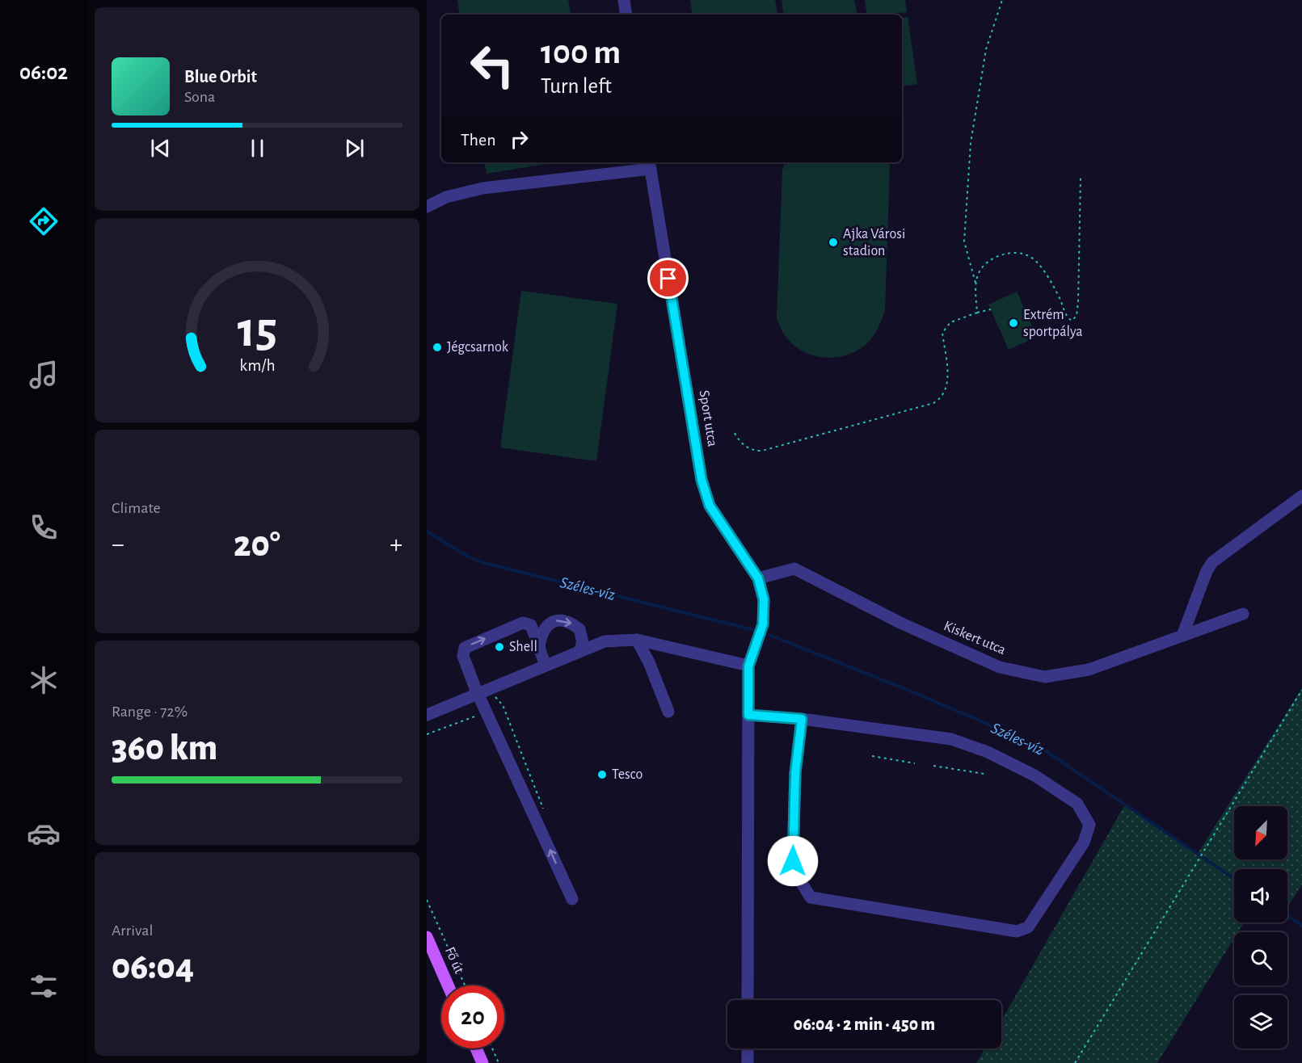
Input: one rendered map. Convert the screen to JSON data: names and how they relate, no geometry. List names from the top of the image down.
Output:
{
  "streets": {
    "main road": ["Fő út"],
    "street": ["Sport utca", "Kiskert utca"]
  },
  "crossings": [
    ["Sport utca", "Kiskert utca"]
  ],
  "water": ["Széles-víz"],
  "places": [
    "Ajka Városi stadion",
    "Extrém sportpálya",
    "Jégcsarnok",
    "Shell",
    "Tesco"
  ],
  "north": "bottom left",
  "page": {
    "tabs": "06:02",
    "turn": ["100 m", "Turn left"],
    "song": ["Blue Orbit", "Sona"],
    "then": "Then",
    "tile": [
      "Climate",
      ["Range · 72%", "360 km"],
      ["Arrival", "06:04"]
    ],
    "heat": ["−", "20°", "+"],
    "limit": "20",
    "trip": "06:04 · 2 min · 450 m",
    "gauge": ["15", "km/h"]
  }
}
